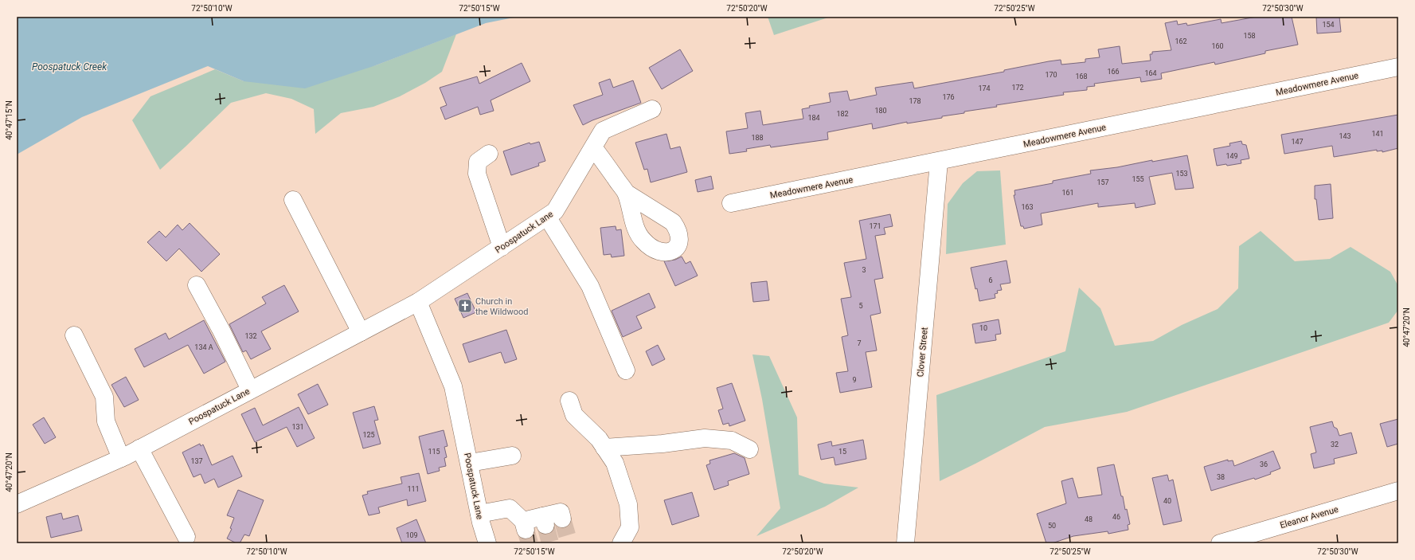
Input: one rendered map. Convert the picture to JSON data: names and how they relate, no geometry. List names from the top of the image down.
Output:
{
  "streets": {
    "street": [
      "Meadowmere Avenue",
      "Poospatuck Lane",
      "Clover Street",
      "Eleanor Avenue"
    ]
  },
  "crossings": [
    ["Meadowmere Avenue", "Clover Street"]
  ],
  "water": ["Poospatuck Creek"],
  "places": {
    "church": ["Church in the Wildwood"]
  },
  "house_numbers": [
    "154",
    "158",
    "162",
    "160",
    "166",
    "164",
    "170",
    "168",
    "172",
    "174",
    "176",
    "178",
    "180",
    "182",
    "184",
    "141",
    "143",
    "188",
    "147",
    "149",
    "153",
    "155",
    "157",
    "161",
    "163",
    "171",
    "3",
    "6",
    "5",
    "10",
    "132",
    "7",
    "134 A",
    "9",
    "131",
    "125",
    "32",
    "115",
    "15",
    "137",
    "36",
    "38",
    "111",
    "40",
    "46",
    "48",
    "50",
    "109"
  ],
  "coordinates": [
    "72°50'10\"W",
    "72°50'15\"W",
    "72°50'20\"W",
    "72°50'25\"W",
    "72°50'30\"W",
    "40°47'15\"N",
    "40°47'20\"N"
  ]
}
